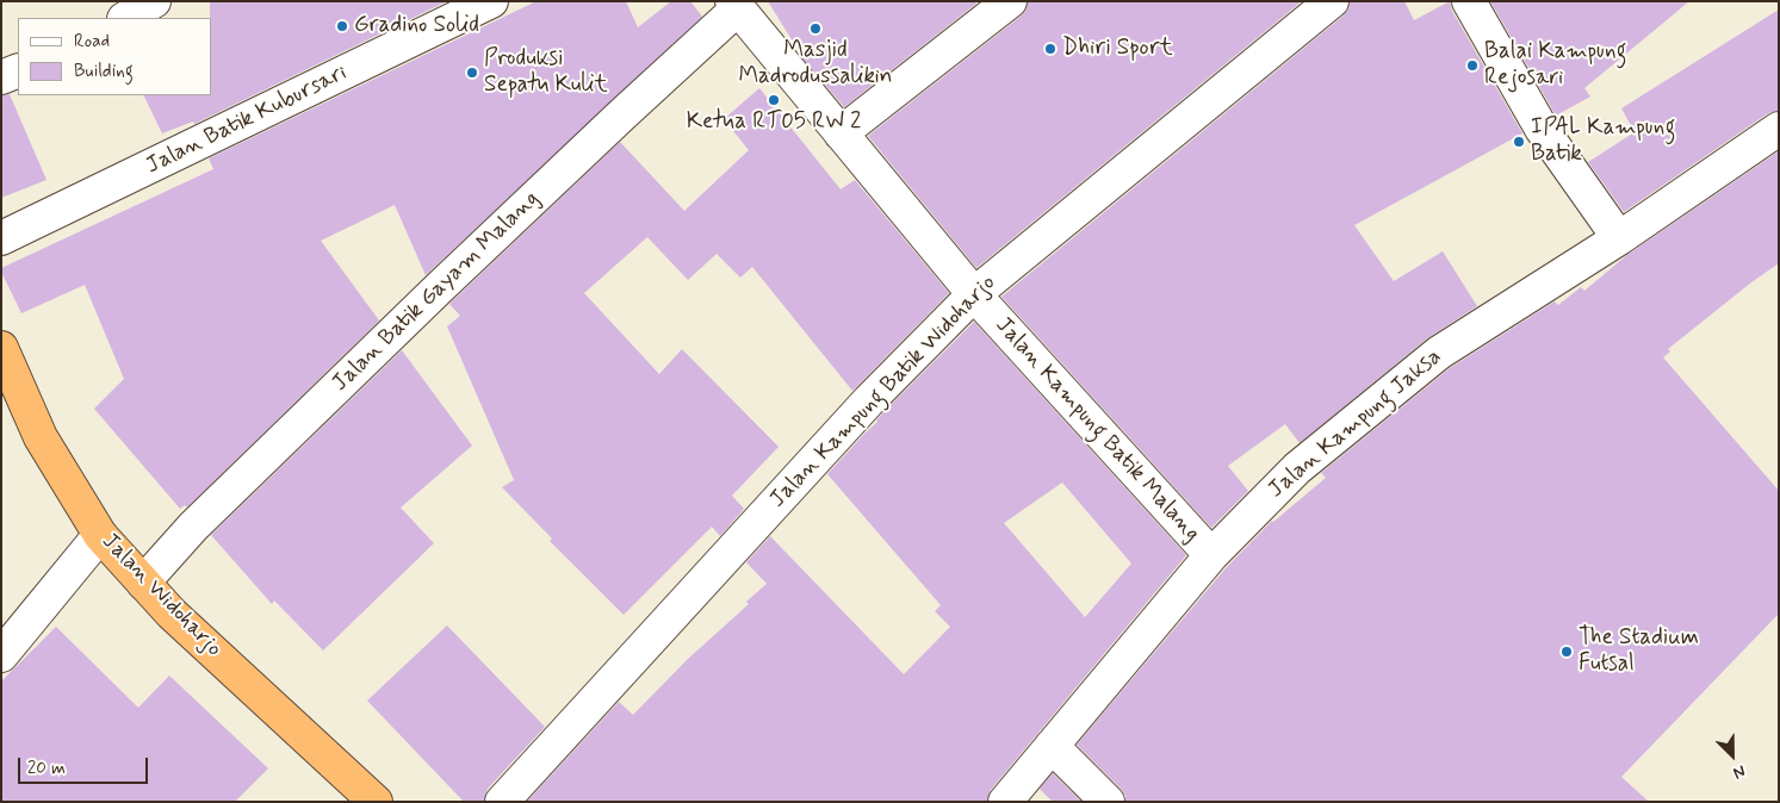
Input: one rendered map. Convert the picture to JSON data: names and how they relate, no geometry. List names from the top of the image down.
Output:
{
  "streets": {
    "highway": ["Jalan Widoharjo"],
    "street": [
      "Jalan Batik Kubursari",
      "Jalan Batik Gayam Malang",
      "Jalan Kampung Batik Widoharjo",
      "Jalan Kampung Jaksa",
      "Jalan Kampung Batik Malang"
    ]
  },
  "crossings": [
    ["Jalan Batik Gayam Malang", "Jalan Kampung Batik Malang"],
    ["Jalan Batik Gayam Malang", "Jalan Widoharjo"],
    ["Jalan Kampung Batik Widoharjo", "Jalan Kampung Batik Malang"],
    ["Jalan Kampung Jaksa", "Jalan Kampung Batik Malang"]
  ],
  "places": [
    "Gradino Solid",
    "Masjid Madrodussalikin",
    "Dhiri Sport",
    "Balai Kampung Rejosari",
    "Produksi Sepatu Kulit",
    "Ketua RT05 RW 2",
    "IPAL Kampung Batik",
    "The Stadium Futsal"
  ],
  "legend": ["Road", "Building"],
  "scale_bar": "20 m",
  "north": "bottom right"
}
